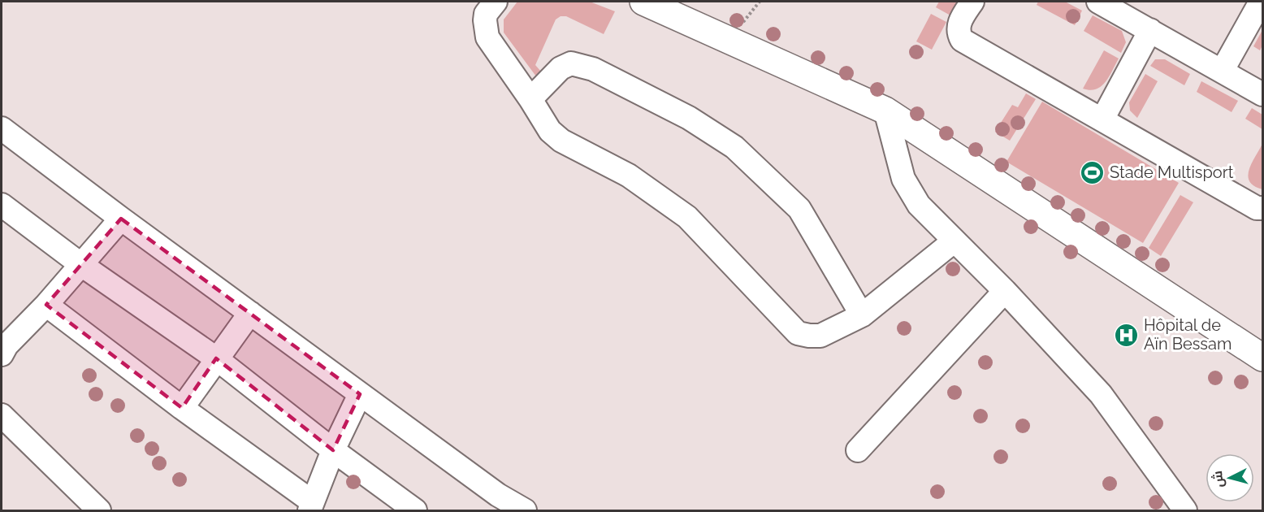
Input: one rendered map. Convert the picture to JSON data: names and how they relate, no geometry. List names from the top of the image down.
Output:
{
  "places": {
    "sports": ["Stade Multisport"],
    "hospital": ["Hôpital de Aïn Bessam"]
  },
  "north": "left"
}
